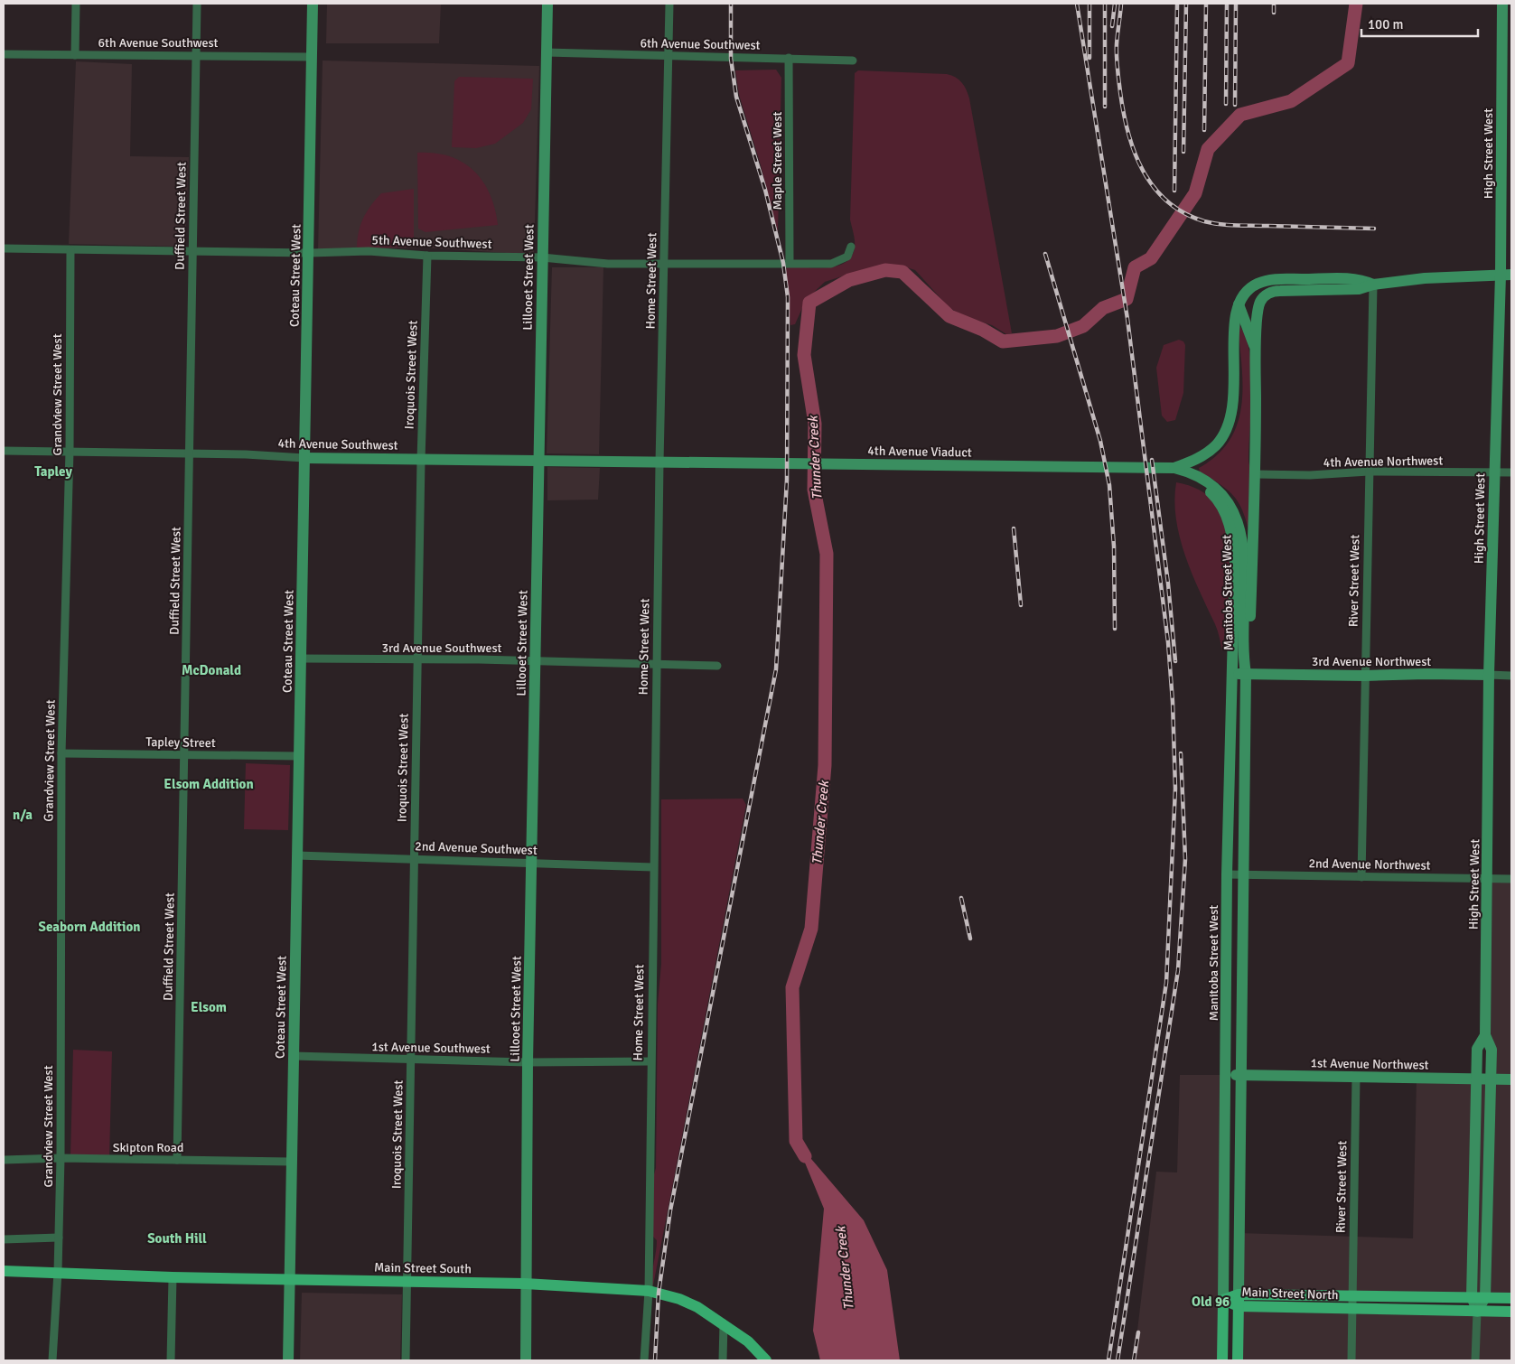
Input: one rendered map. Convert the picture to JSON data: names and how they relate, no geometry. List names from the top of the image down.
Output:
{
  "streets": {
    "main road": [
      "High Street West",
      "Coteau Street West",
      "Lillooet Street West",
      "4th Avenue Southwest",
      "4th Avenue Viaduct",
      "Manitoba Street West",
      "3rd Avenue Northwest",
      "1st Avenue Northwest",
      "Main Street South",
      "Main Street North"
    ],
    "street": [
      "6th Avenue Southwest",
      "Maple Street West",
      "Duffield Street West",
      "5th Avenue Southwest",
      "Home Street West",
      "Iroquois Street West",
      "Grandview Street West",
      "4th Avenue Northwest",
      "River Street West",
      "3rd Avenue Southwest",
      "Tapley Street",
      "2nd Avenue Southwest",
      "2nd Avenue Northwest",
      "1st Avenue Southwest",
      "Skipton Road"
    ]
  },
  "crossings": [
    ["6th Avenue Southwest", "Maple Street West"],
    ["6th Avenue Southwest", "Duffield Street West"],
    ["6th Avenue Southwest", "Coteau Street West"],
    ["6th Avenue Southwest", "Lillooet Street West"],
    ["6th Avenue Southwest", "Home Street West"],
    ["High Street West", "4th Avenue Northwest"],
    ["High Street West", "3rd Avenue Northwest"],
    ["High Street West", "2nd Avenue Northwest"],
    ["High Street West", "1st Avenue Northwest"],
    ["High Street West", "Main Street North"],
    ["Maple Street West", "5th Avenue Southwest"],
    ["Duffield Street West", "5th Avenue Southwest"],
    ["Duffield Street West", "4th Avenue Southwest"],
    ["Duffield Street West", "Tapley Street"],
    ["Duffield Street West", "Skipton Road"],
    ["5th Avenue Southwest", "Coteau Street West"],
    ["5th Avenue Southwest", "Lillooet Street West"],
    ["5th Avenue Southwest", "Home Street West"],
    ["5th Avenue Southwest", "Iroquois Street West"],
    ["5th Avenue Southwest", "Grandview Street West"],
    ["Coteau Street West", "4th Avenue Southwest"],
    ["Coteau Street West", "3rd Avenue Southwest"],
    ["Coteau Street West", "Tapley Street"],
    ["Coteau Street West", "2nd Avenue Southwest"],
    ["Coteau Street West", "1st Avenue Southwest"],
    ["Coteau Street West", "Skipton Road"],
    ["Coteau Street West", "Main Street South"],
    ["Lillooet Street West", "4th Avenue Southwest"],
    ["Lillooet Street West", "3rd Avenue Southwest"],
    ["Lillooet Street West", "2nd Avenue Southwest"],
    ["Lillooet Street West", "1st Avenue Southwest"],
    ["Lillooet Street West", "Main Street South"],
    ["Home Street West", "4th Avenue Southwest"],
    ["Home Street West", "4th Avenue Viaduct"],
    ["Home Street West", "3rd Avenue Southwest"],
    ["Home Street West", "2nd Avenue Southwest"],
    ["Home Street West", "1st Avenue Southwest"],
    ["Home Street West", "Main Street South"],
    ["Iroquois Street West", "4th Avenue Southwest"],
    ["Iroquois Street West", "3rd Avenue Southwest"],
    ["Iroquois Street West", "2nd Avenue Southwest"],
    ["Iroquois Street West", "1st Avenue Southwest"],
    ["Iroquois Street West", "Main Street South"],
    ["Grandview Street West", "4th Avenue Southwest"],
    ["Grandview Street West", "Tapley Street"],
    ["Grandview Street West", "Skipton Road"],
    ["Grandview Street West", "Main Street South"],
    ["4th Avenue Southwest", "4th Avenue Viaduct"],
    ["4th Avenue Viaduct", "Manitoba Street West"],
    ["4th Avenue Northwest", "River Street West"],
    ["River Street West", "3rd Avenue Northwest"],
    ["River Street West", "2nd Avenue Northwest"],
    ["River Street West", "1st Avenue Northwest"],
    ["River Street West", "Main Street North"],
    ["Manitoba Street West", "3rd Avenue Northwest"],
    ["Manitoba Street West", "2nd Avenue Northwest"],
    ["Manitoba Street West", "1st Avenue Northwest"],
    ["Manitoba Street West", "Main Street North"]
  ],
  "districts": [
    "Tapley",
    "McDonald",
    "Elsom Addition",
    "n/a",
    "Seaborn Addition",
    "Elsom",
    "South Hill",
    "Old 96"
  ],
  "water": ["Thunder Creek"],
  "scale_bar": "100 m"
}
